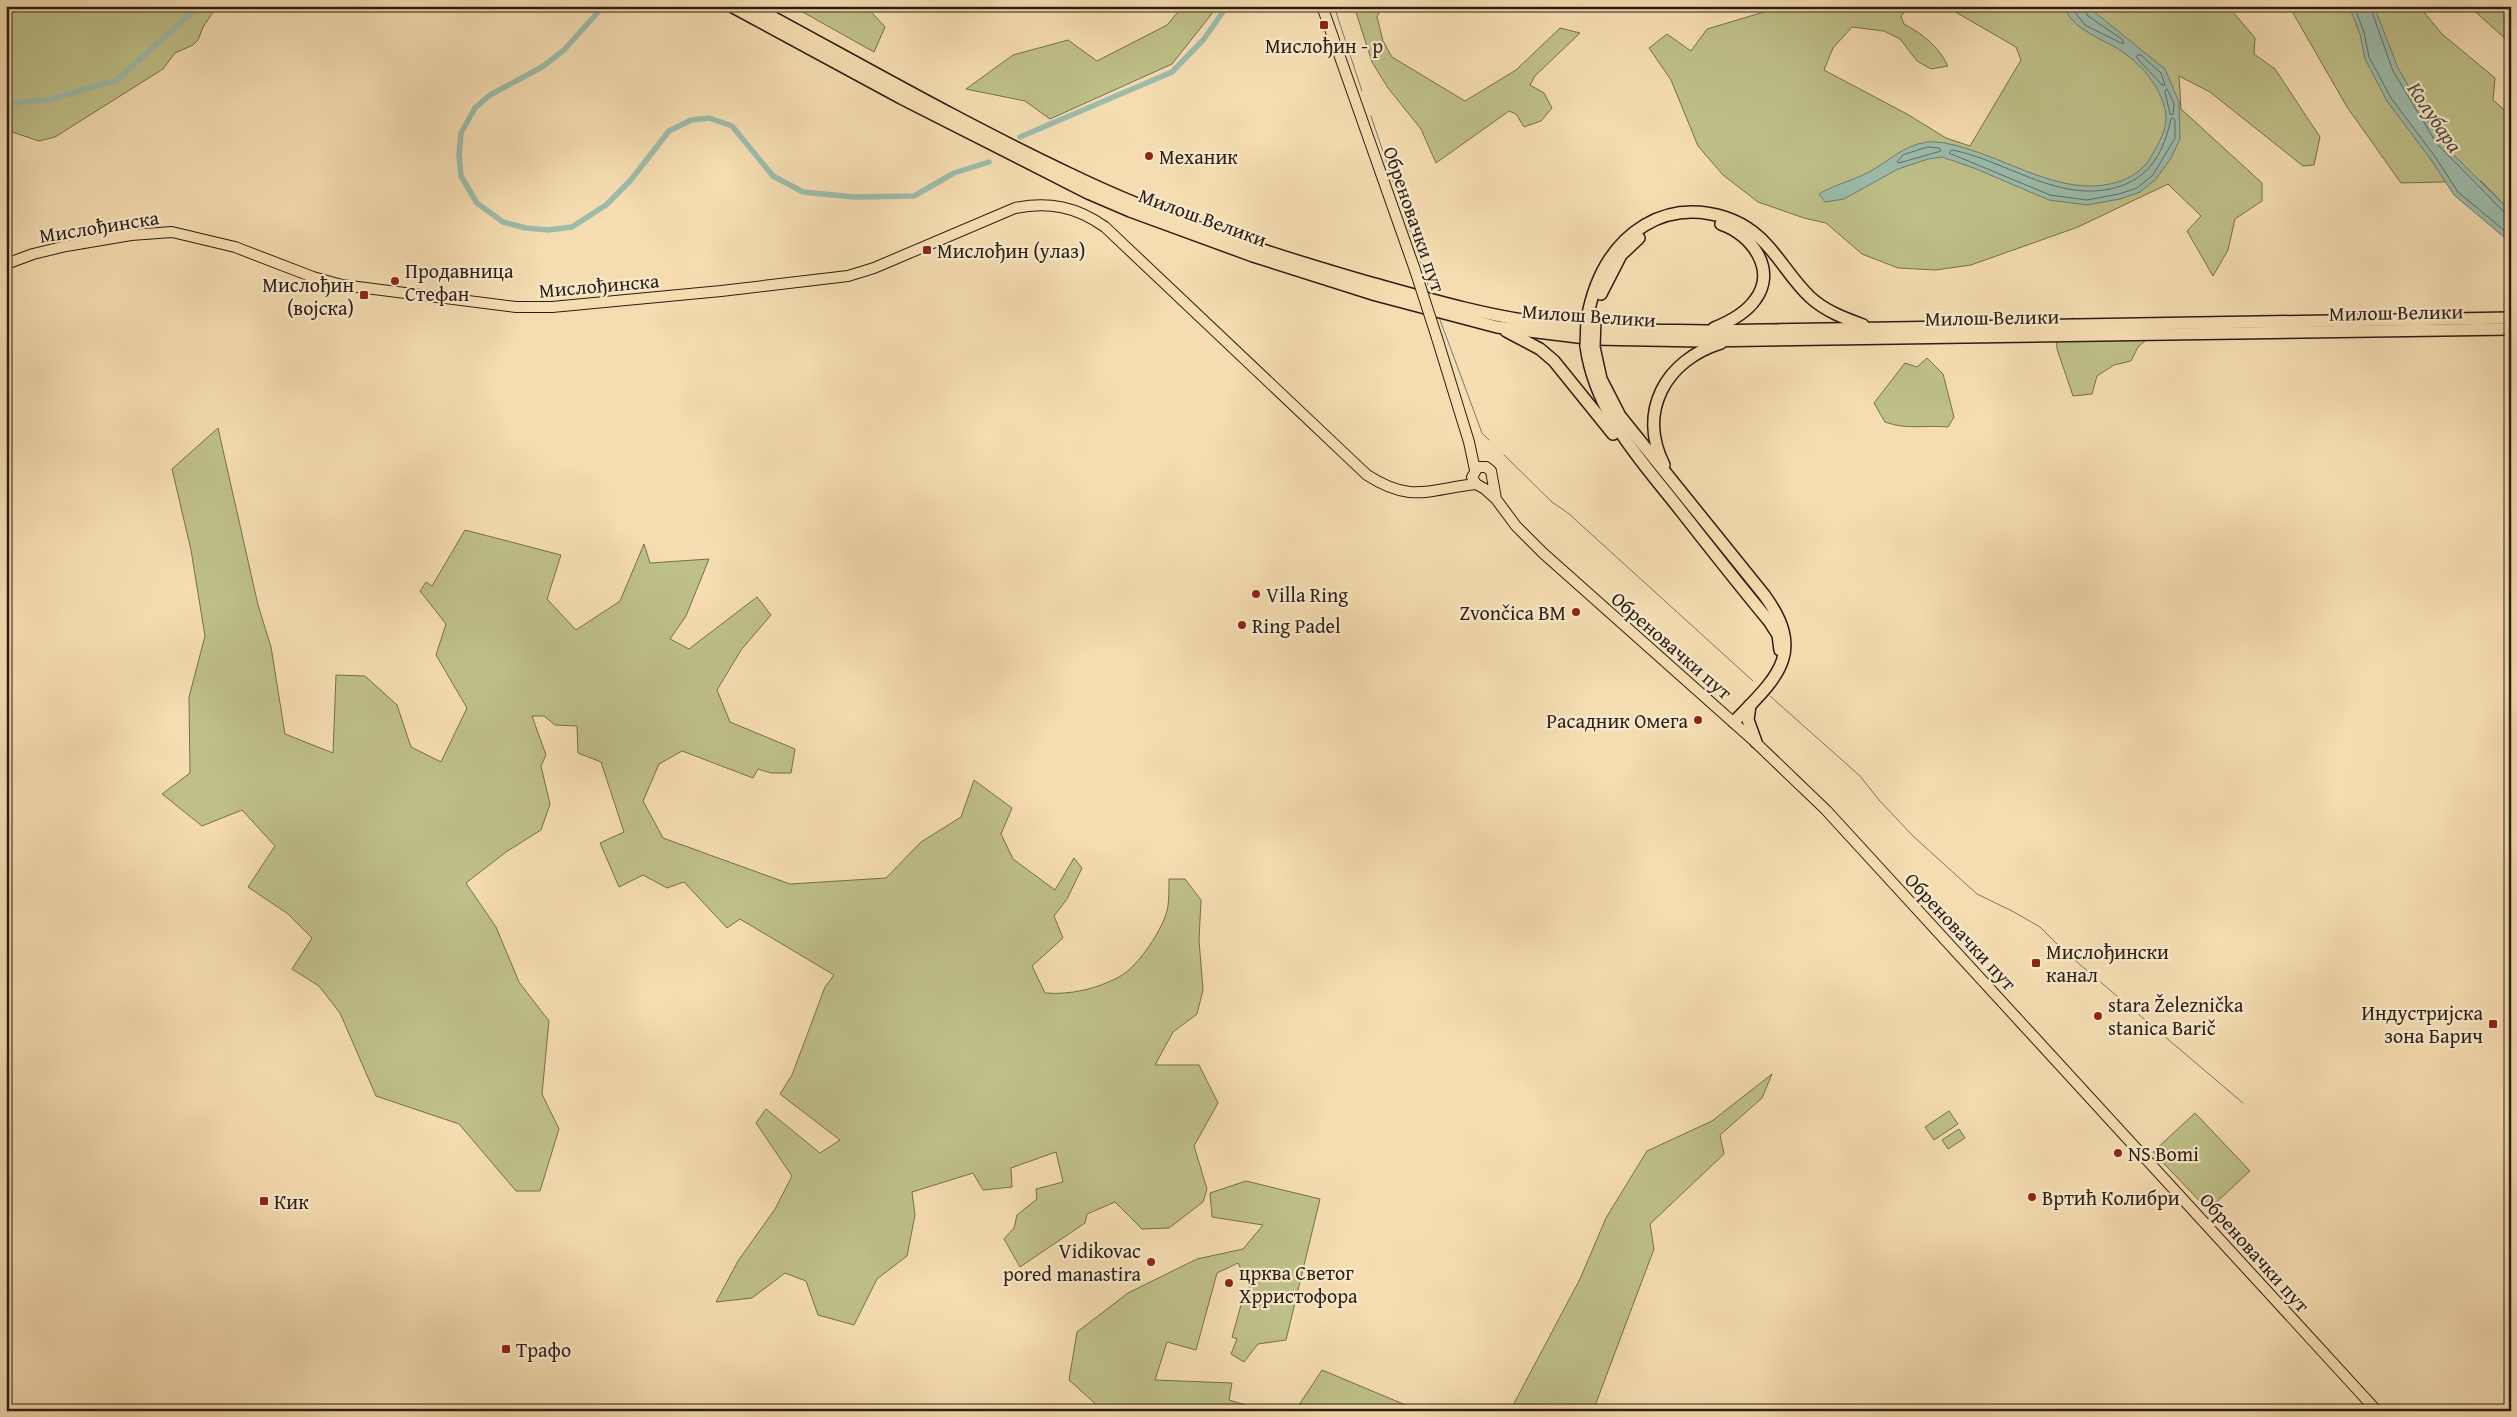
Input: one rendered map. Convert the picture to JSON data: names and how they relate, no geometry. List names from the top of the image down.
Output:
{
  "streets": {
    "highway": ["Милош Велики"],
    "main road": ["Обреновачки пут", "Мислођинска"]
  },
  "crossings": [
    ["Обреновачки пут", "Мислођинска"]
  ],
  "water": ["Колубара"],
  "places": {
    "transit": [
      "Мислођин - р",
      "Мислођин (улаз)",
      "Мислођин (војска)",
      "Мислођински канал",
      "Индустријска зона Барич",
      "Кик",
      "Трафо"
    ],
    "other": [
      "Механик",
      "Продавница Стефан",
      "Villa Ring",
      "Zvončica BM",
      "Ring Padel",
      "Расадник Омега",
      "stara Železnička stanica Barič",
      "NS Bomi",
      "Вртић Колибри",
      "Vidikovac pored manastira",
      "црква Светог Хрристофора"
    ]
  }
}
